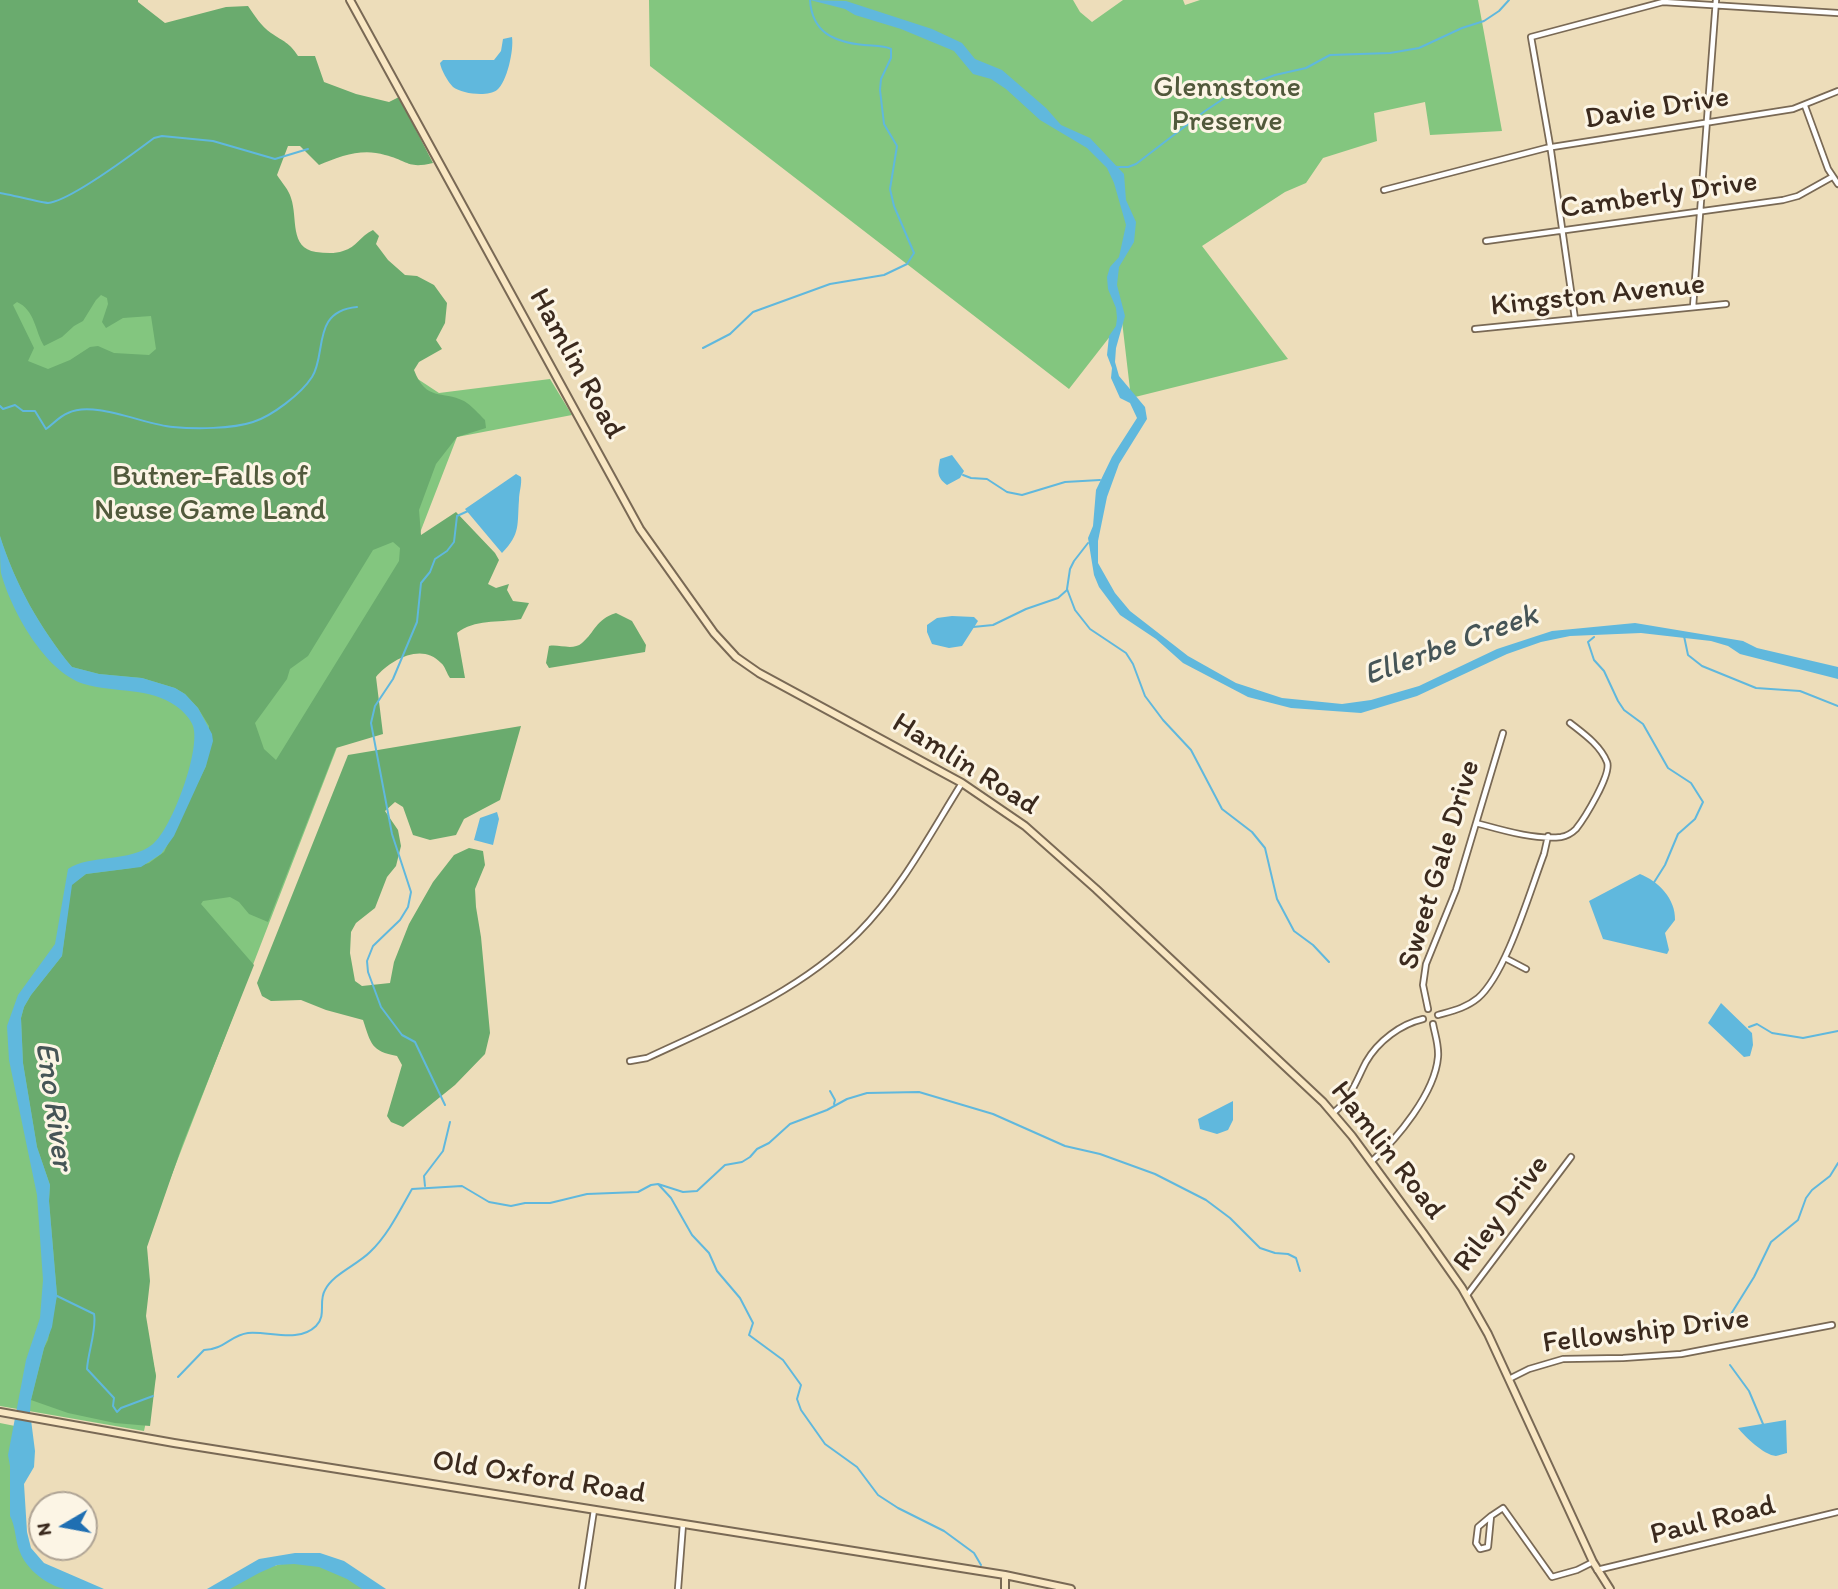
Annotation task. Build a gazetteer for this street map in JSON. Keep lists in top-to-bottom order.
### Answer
{
  "streets": {
    "street": [
      "Davie Drive",
      "Camberly Drive",
      "Kingston Avenue",
      "Hamlin Road",
      "Sweet Gale Drive",
      "Riley Drive",
      "Fellowship Drive",
      "Old Oxford Road",
      "Paul Road"
    ]
  },
  "crossings": [
    ["Hamlin Road", "Riley Drive"],
    ["Hamlin Road", "Fellowship Drive"],
    ["Hamlin Road", "Paul Road"]
  ],
  "water": ["Ellerbe Creek", "Eno River"],
  "parks": ["Glennstone Preserve", "Butner-Falls of Neuse Game Land"],
  "north": "left"
}
